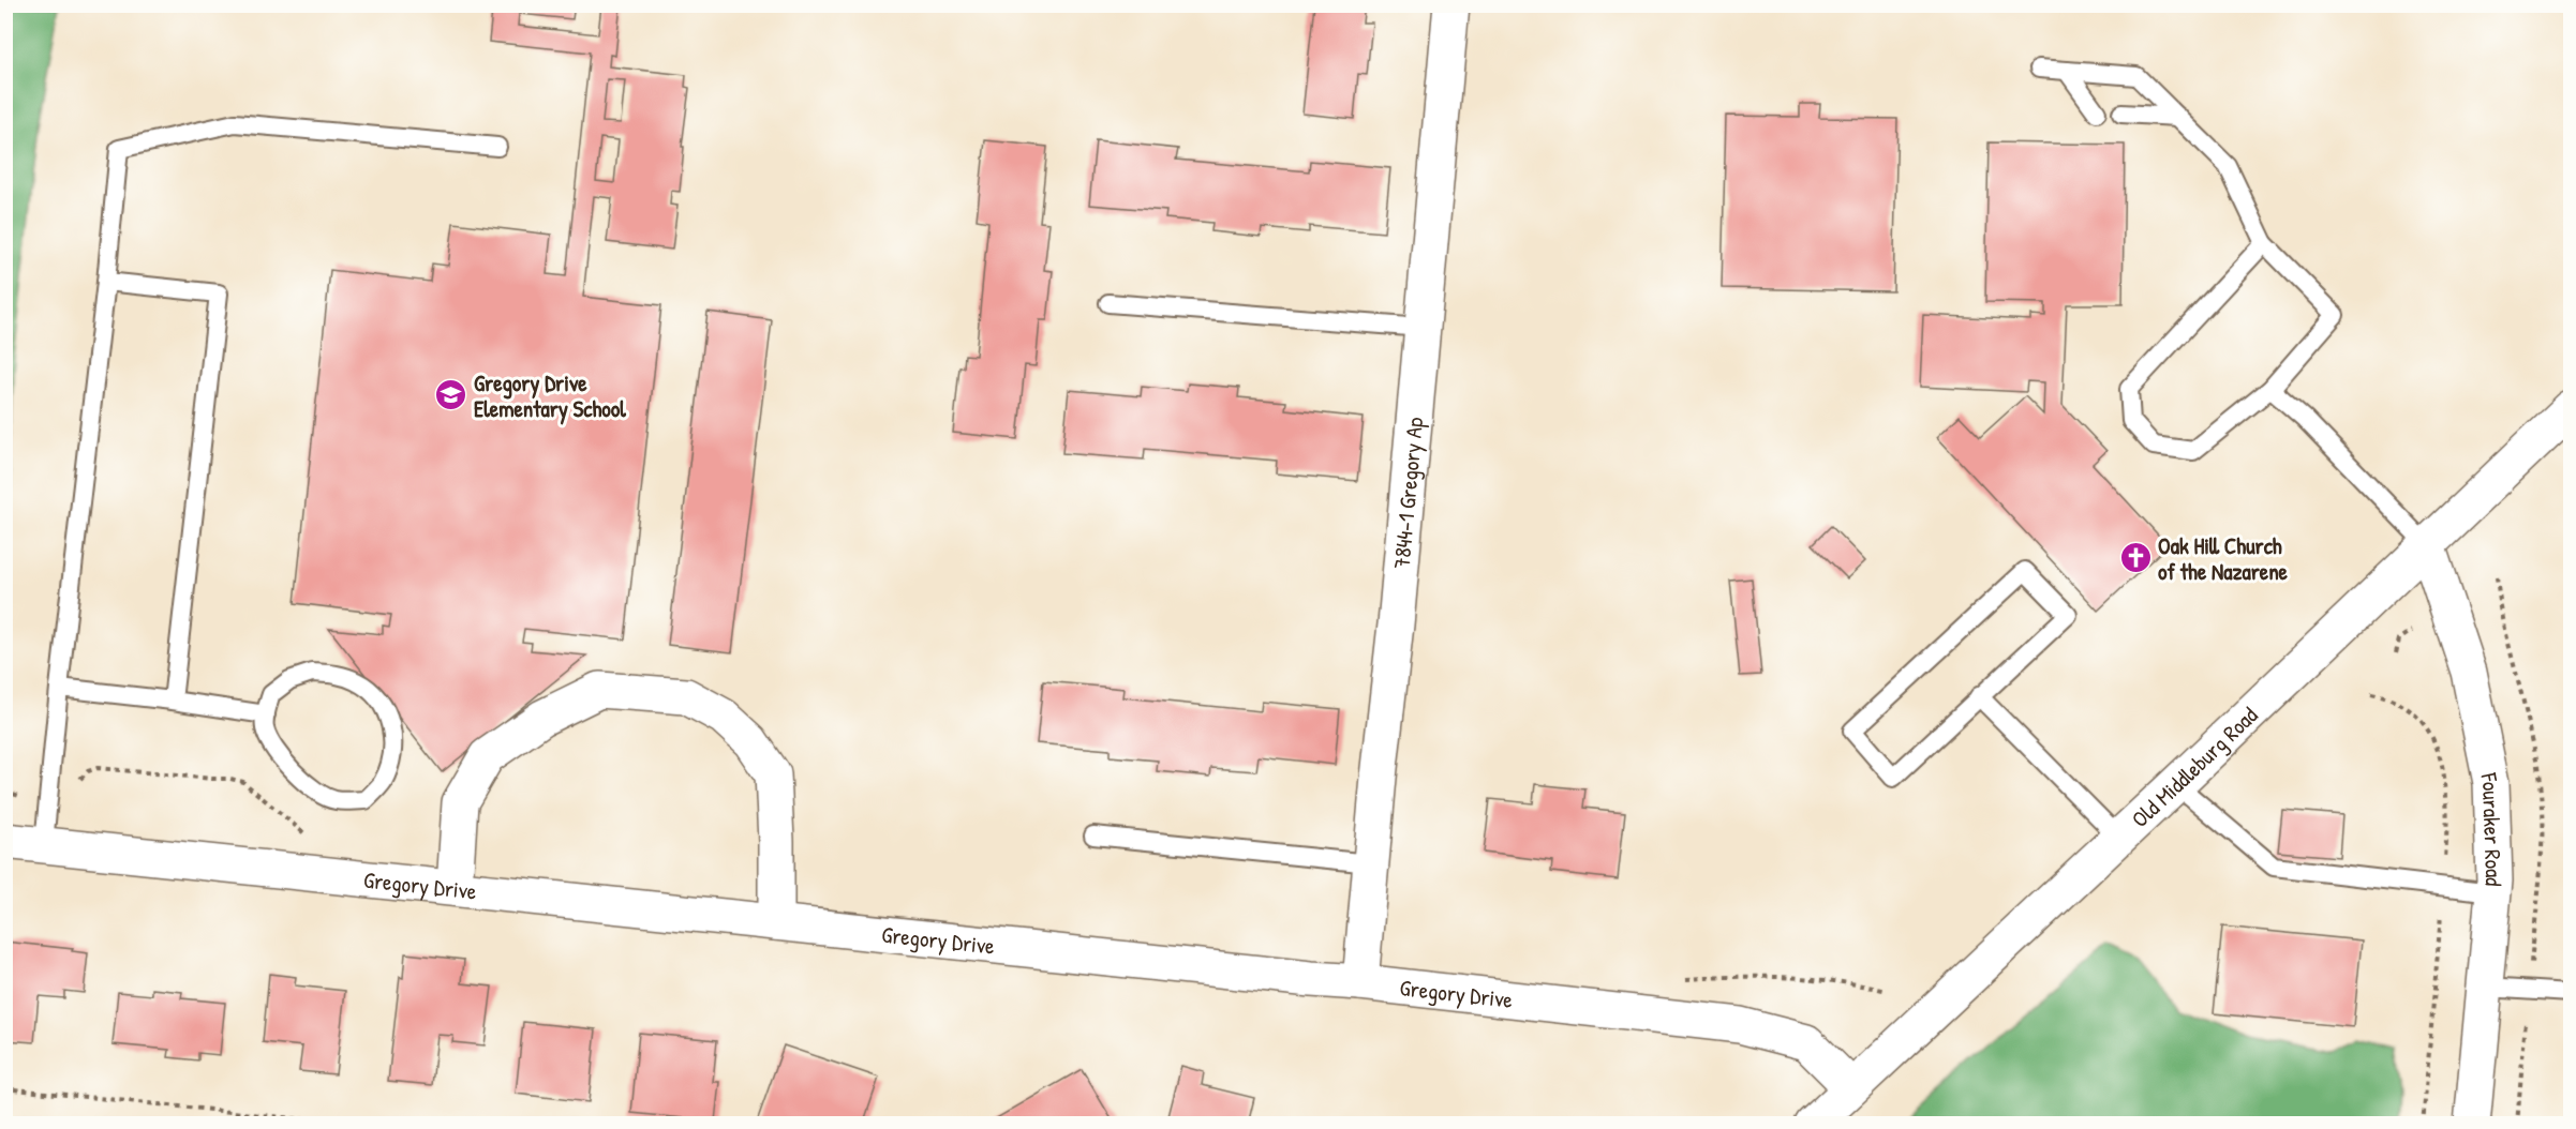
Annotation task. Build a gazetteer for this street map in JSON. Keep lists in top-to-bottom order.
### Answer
{
  "streets": {
    "street": [
      "7844-1 Gregory Ap",
      "Old Middleburg Road",
      "Fouraker Road",
      "Gregory Drive"
    ]
  },
  "crossings": [
    ["7844-1 Gregory Ap", "Gregory Drive"],
    ["Old Middleburg Road", "Fouraker Road"],
    ["Old Middleburg Road", "Gregory Drive"]
  ],
  "places": {
    "school or university": ["Gregory Drive Elementary School"],
    "church": ["Oak Hill Church of the Nazarene"]
  }
}
